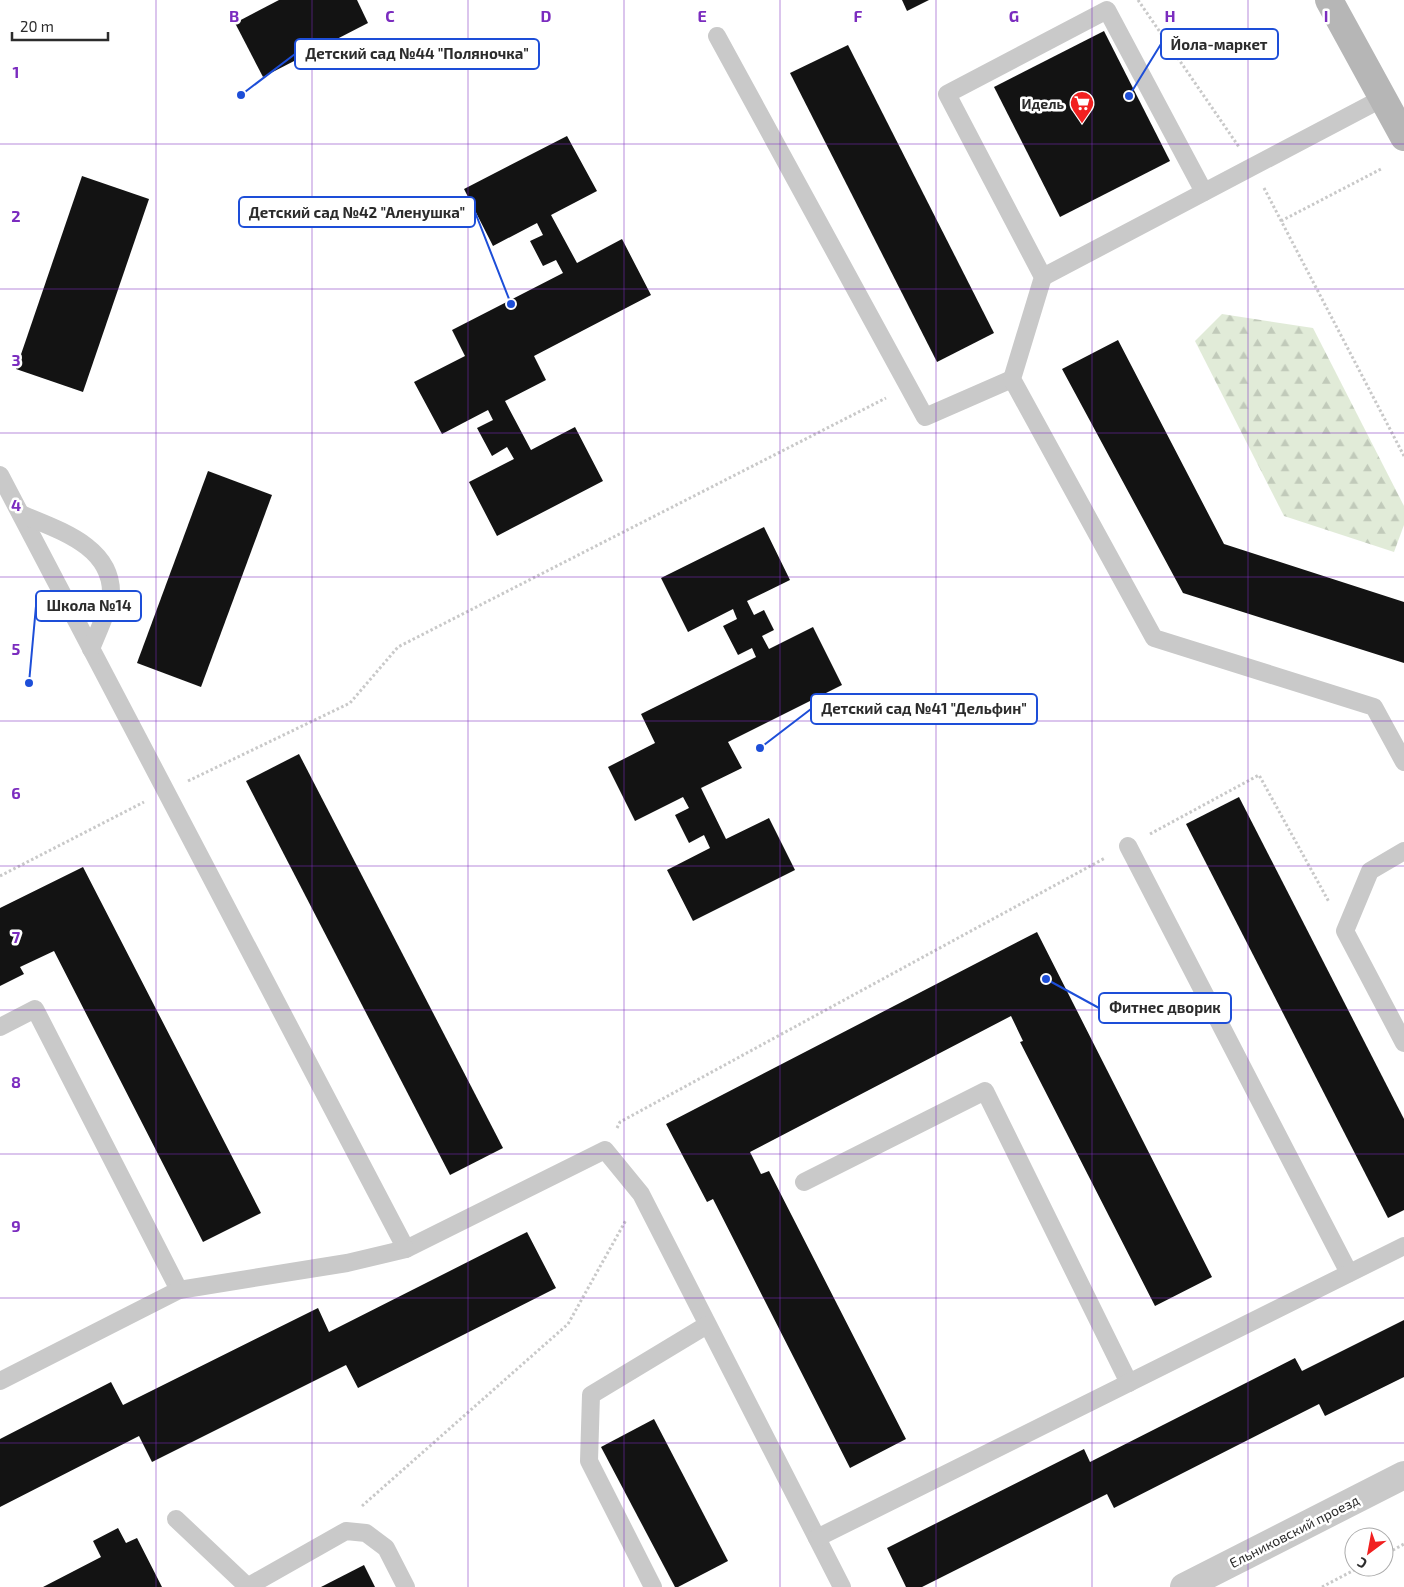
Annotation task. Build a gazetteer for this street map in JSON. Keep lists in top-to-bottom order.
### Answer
{
  "streets": {
    "street": ["Ельниковский проезд"]
  },
  "places": {
    "other": [
      "Детский сад №44 \"Поляночка\"",
      "Йола-маркет",
      "Детский сад №42 \"Аленушка\"",
      "Школа №14",
      "Детский сад №41 \"Дельфин\"",
      "Фитнес дворик"
    ],
    "supermarket": ["Идель"]
  },
  "scale_bar": "20 m",
  "north": "bottom left",
  "grid": {
    "columns": [
      "B",
      "C",
      "D",
      "E",
      "F",
      "G",
      "H",
      "I"
    ],
    "rows": [
      "1",
      "2",
      "3",
      "4",
      "5",
      "6",
      "7",
      "8",
      "9"
    ]
  }
}
